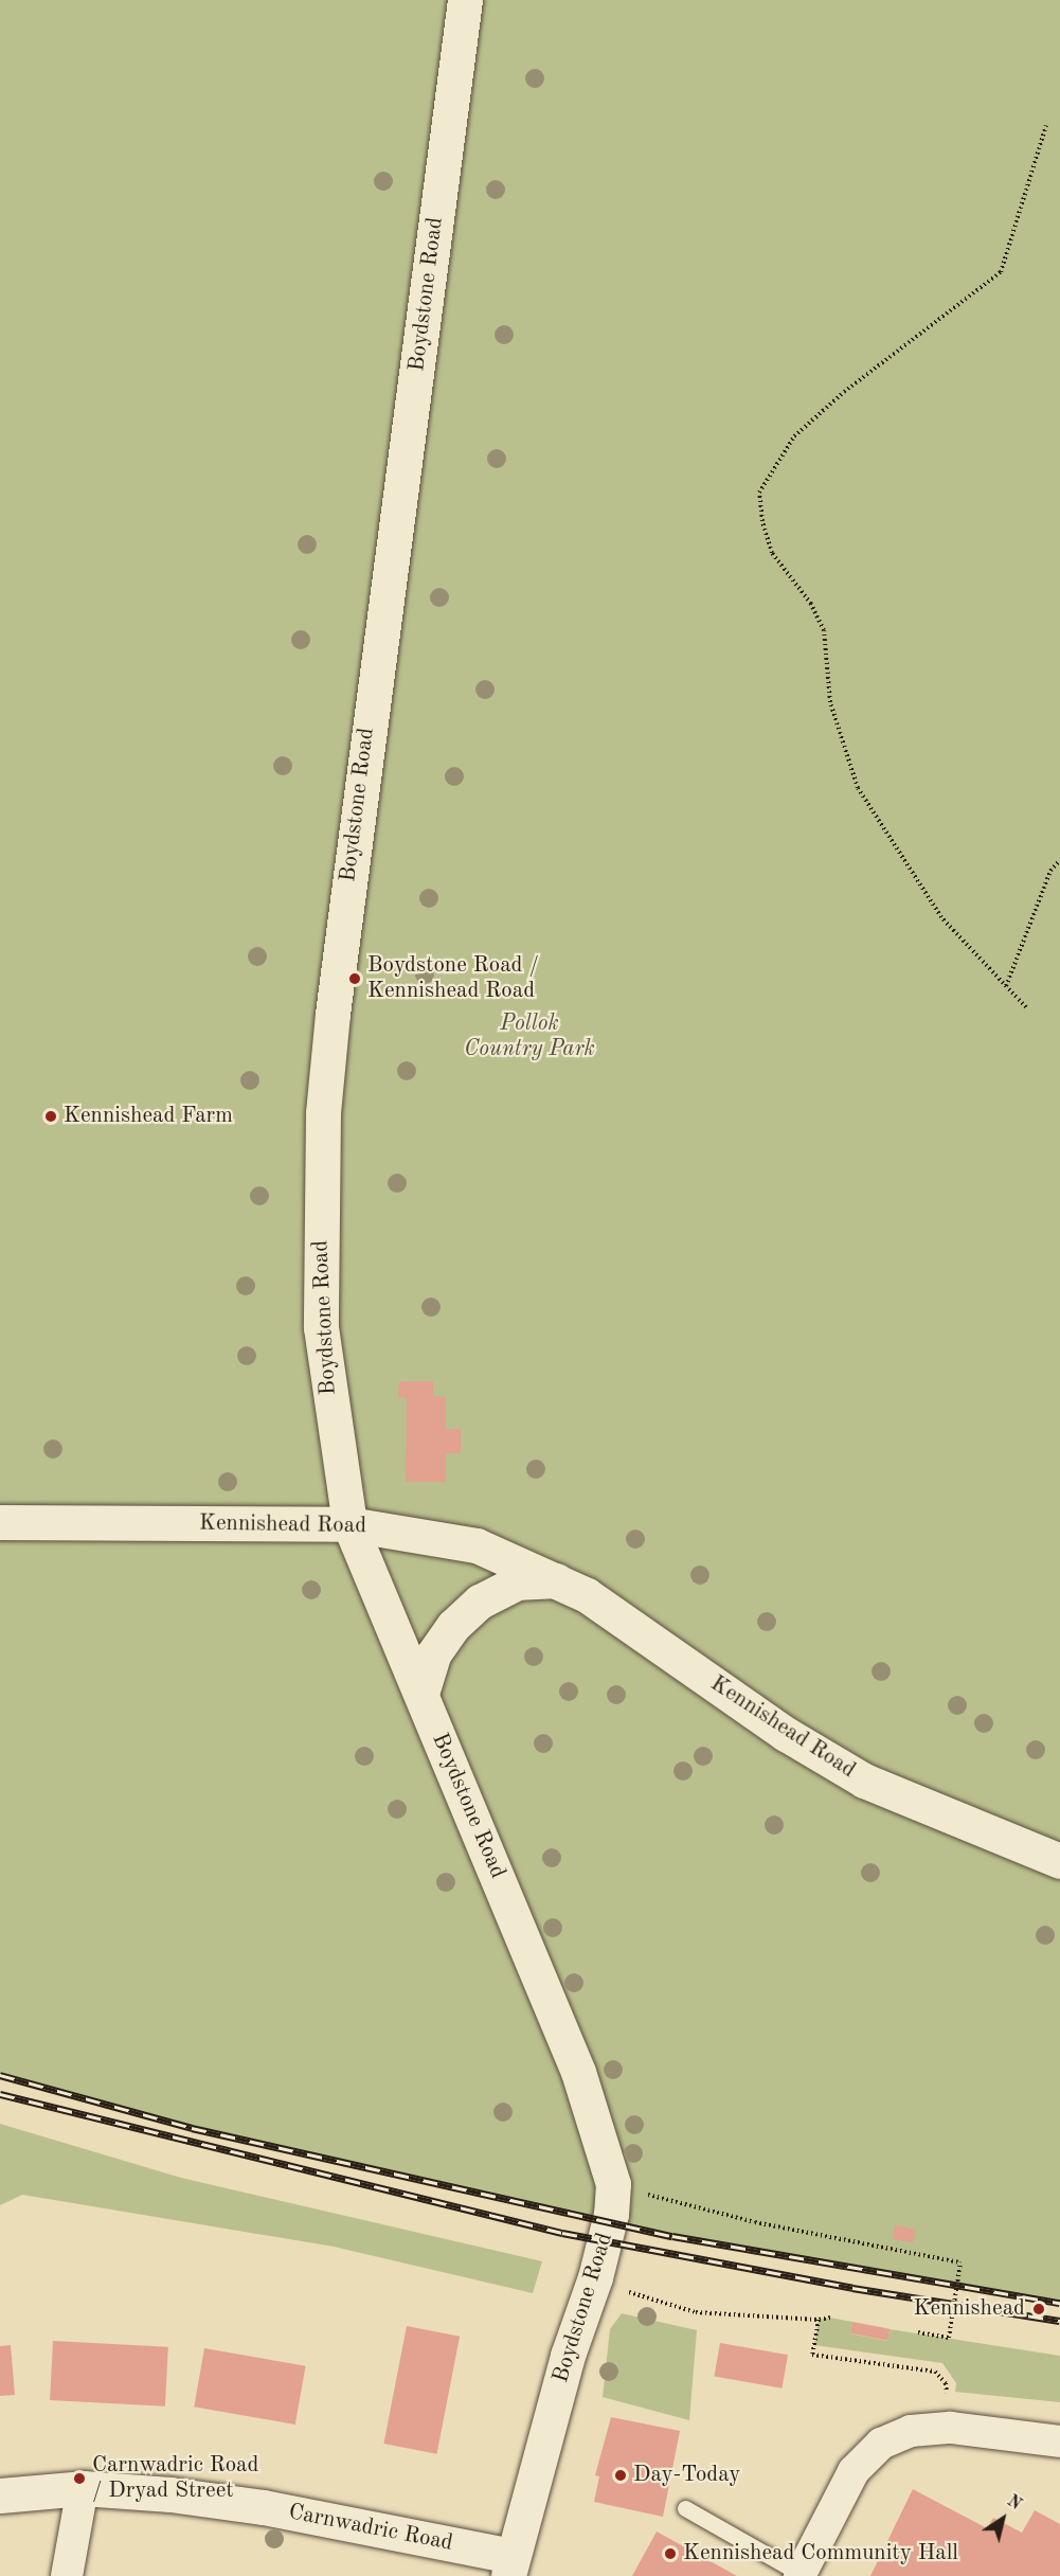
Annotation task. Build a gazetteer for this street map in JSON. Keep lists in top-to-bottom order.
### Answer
{
  "streets": {
    "street": ["Boydstone Road", "Kennishead Road", "Carnwadric Road"]
  },
  "crossings": [
    ["Boydstone Road", "Kennishead Road"],
    ["Boydstone Road", "Carnwadric Road"]
  ],
  "parks": ["Pollok Country Park"],
  "places": [
    "Boydstone Road / Kennishead Road",
    "Kennishead Farm",
    "Kennishead",
    "Day-Today",
    "Carnwadric Road / Dryad Street",
    "Kennishead Community Hall"
  ],
  "north": "top right"
}
